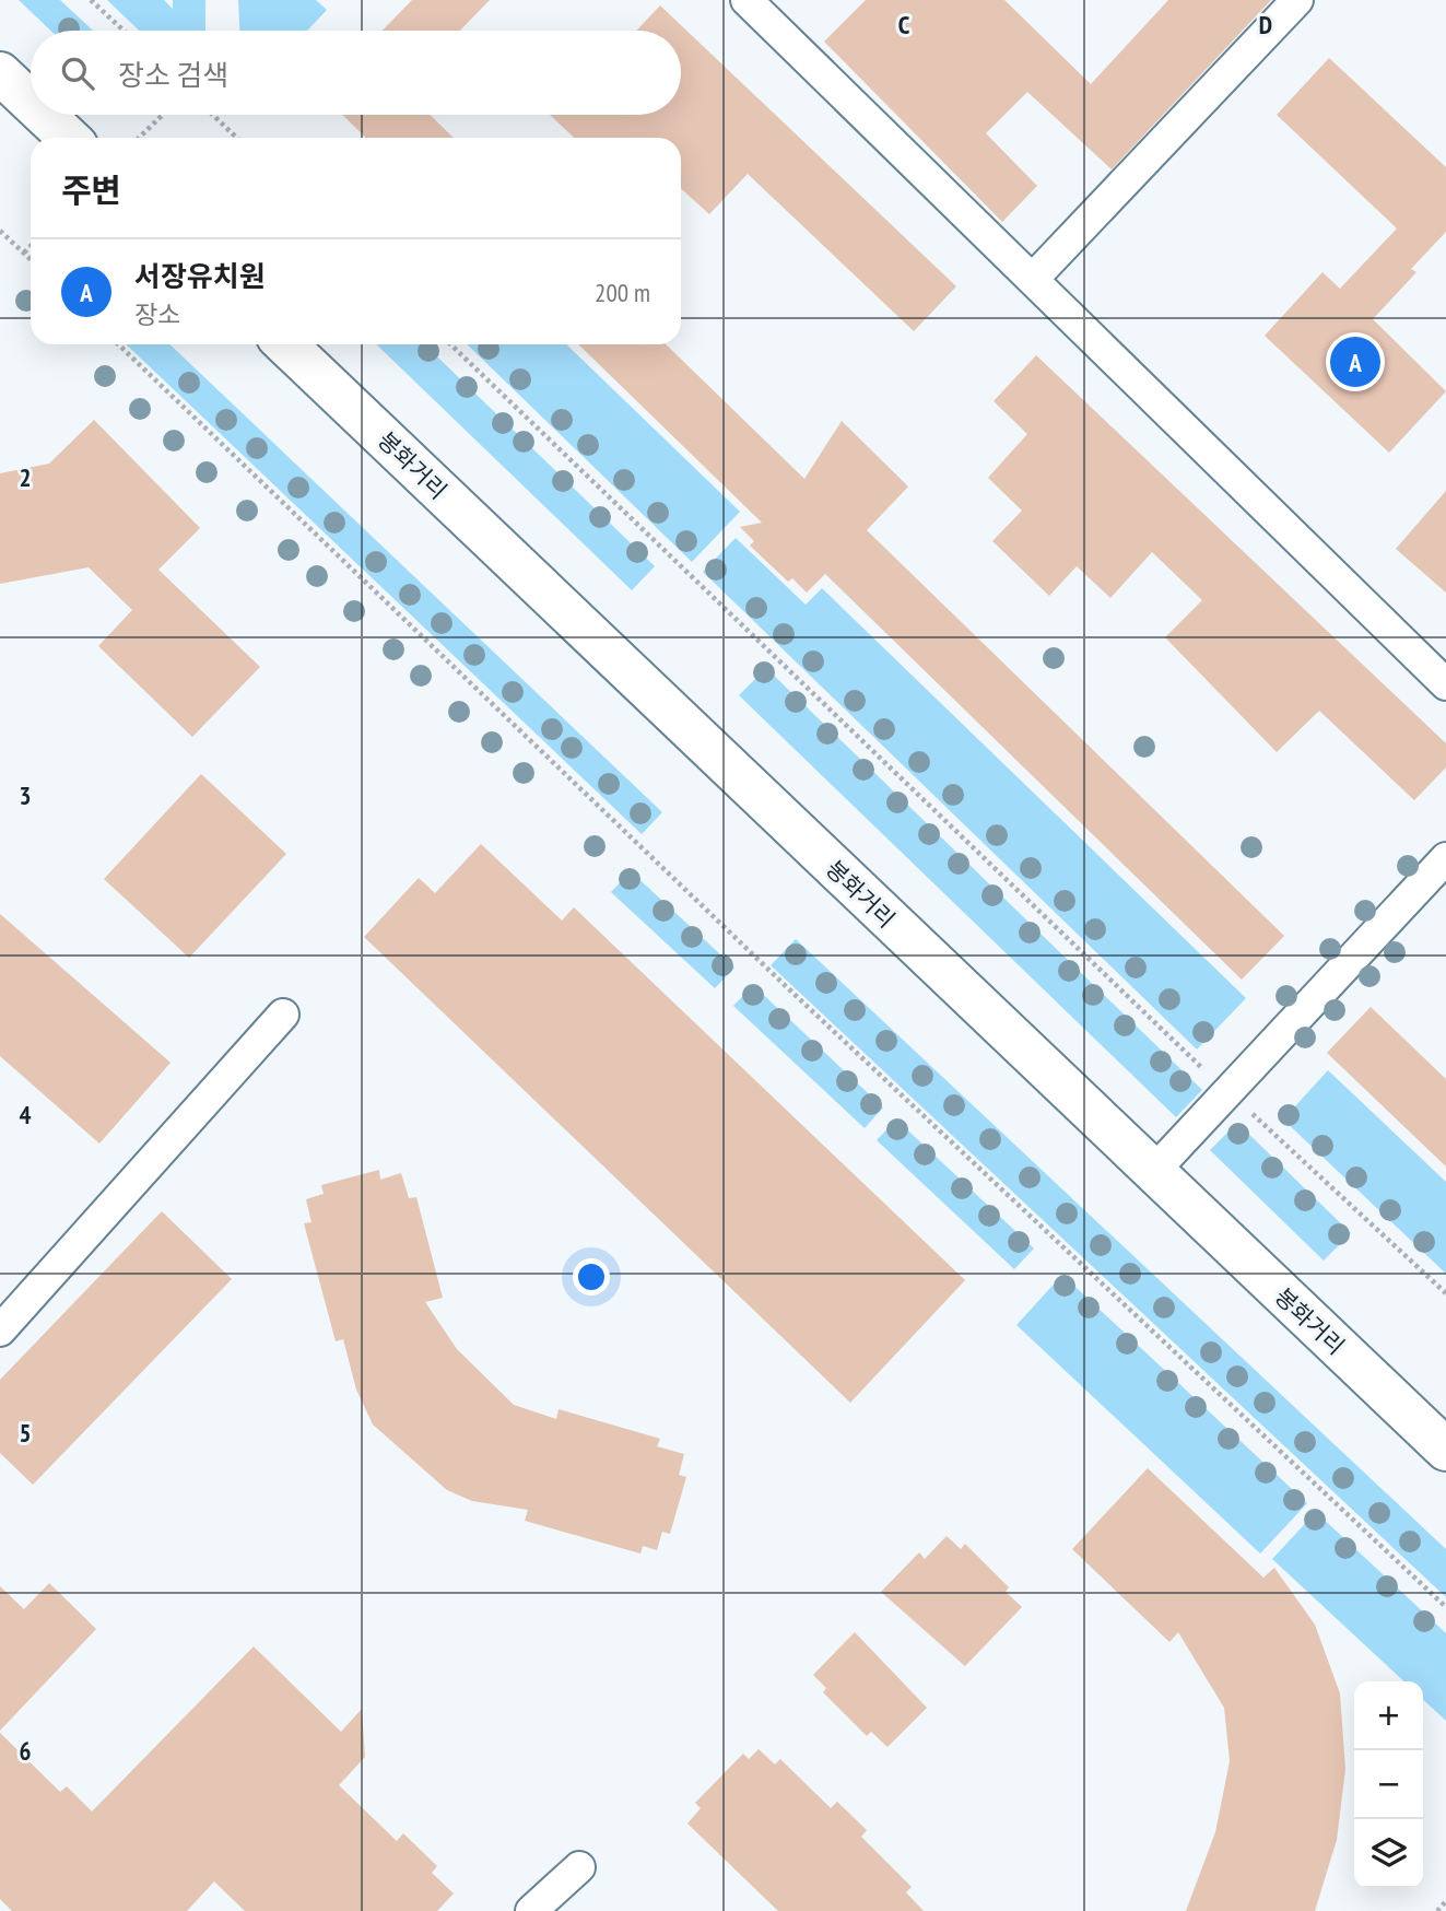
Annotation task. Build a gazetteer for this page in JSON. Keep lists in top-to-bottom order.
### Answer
{
  "streets": {
    "main road": ["봉화거리"]
  },
  "page": {
    "search": "장소 검색",
    "heading": "주변",
    "list": [
      {
        "mark": "A",
        "name": "서장유치원",
        "note": "장소",
        "value": "200 m"
      }
    ],
    "pins": "A",
    "map_buttons": ["+", "−"]
  },
  "grid": {
    "columns": ["C", "D"],
    "rows": [
      "2",
      "3",
      "4",
      "5",
      "6"
    ]
  }
}
